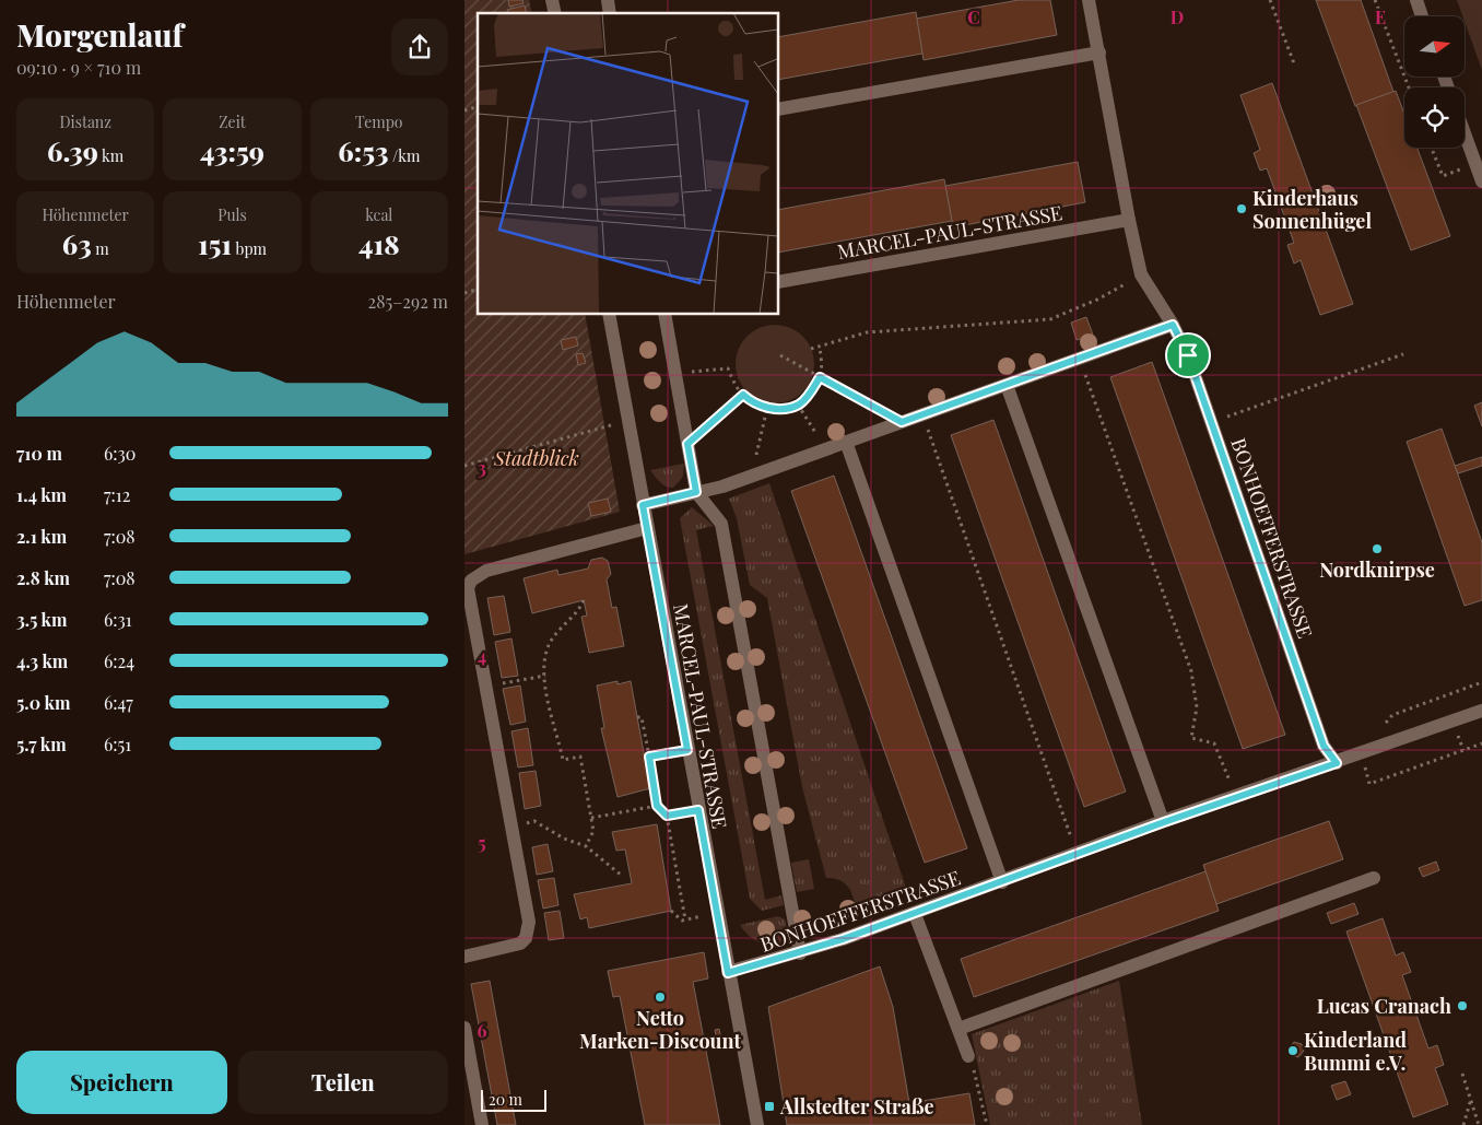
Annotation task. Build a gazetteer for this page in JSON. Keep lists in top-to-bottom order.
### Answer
{
  "streets": {
    "street": ["MARCEL-PAUL-STRASSE", "BONHOEFFERSTRASSE"]
  },
  "crossings": [
    ["MARCEL-PAUL-STRASSE", "BONHOEFFERSTRASSE"]
  ],
  "parks": ["Stadtblick"],
  "places": {
    "other": [
      "Kinderhaus Sonnenhügel",
      "Nordknirpse",
      "Netto Marken-Discount",
      "Lucas Cranach",
      "Kinderland Bummi e.V."
    ],
    "transit": ["Allstedter Straße"]
  },
  "scale_bar": "20 m",
  "north": "right",
  "page": {
    "heading": ["Morgenlauf", "09:10 · 9 × 710 m"],
    "stats": [
      ["Distanz", "6.39 km"],
      ["Zeit", "43:59"],
      ["Tempo", "6:53 /km"],
      ["Höhenmeter", "63 m"],
      ["Puls", "151 bpm"],
      ["kcal", "418"]
    ],
    "chart": ["Höhenmeter", "285–292 m"],
    "list": [
      {
        "name": "710 m",
        "note": "6:30"
      },
      {
        "name": "1.4 km",
        "note": "7:12"
      },
      {
        "name": "2.1 km",
        "note": "7:08"
      },
      {
        "name": "2.8 km",
        "note": "7:08"
      },
      {
        "name": "3.5 km",
        "note": "6:31"
      },
      {
        "name": "4.3 km",
        "note": "6:24"
      },
      {
        "name": "5.0 km",
        "note": "6:47"
      },
      {
        "name": "5.7 km",
        "note": "6:51"
      }
    ],
    "buttons": ["Speichern", "Teilen"],
    "scale": "20 m"
  },
  "grid": {
    "columns": ["C", "D", "E"],
    "rows": [
      "3",
      "4",
      "5",
      "6"
    ]
  }
}
